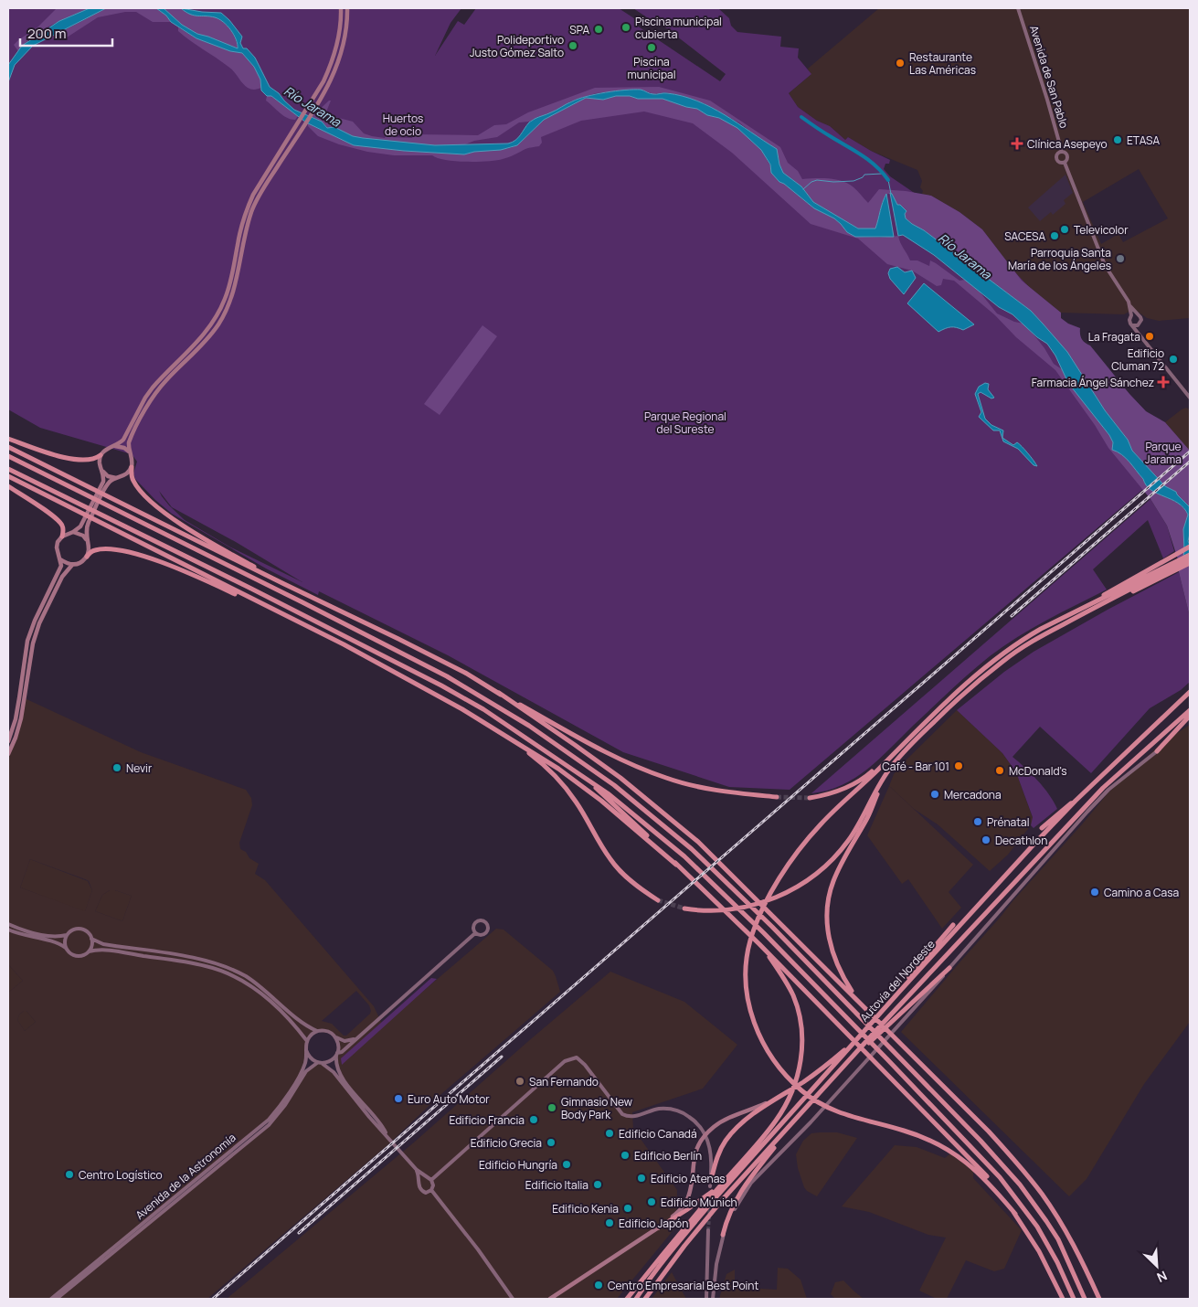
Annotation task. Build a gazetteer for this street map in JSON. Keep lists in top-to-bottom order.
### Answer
{
  "streets": {
    "highway": ["Autovía del Nordeste"],
    "street": ["Avenida de San Pablo", "Avenida de la Astronomía"]
  },
  "water": ["Río Jarama"],
  "parks": ["Huertos de ocio", "Parque Regional del Sureste", "Parque Jarama"],
  "places": {
    "other": [
      "Piscina municipal cubierta",
      "SPA",
      "Polideportivo Justo Gómez Salto",
      "Piscina municipal",
      "Restaurante Las Américas",
      "ETASA",
      "Televicolor",
      "SACESA",
      "Parroquia Santa María de los Ángeles",
      "La Fragata",
      "Edificio Cluman 72",
      "Café - Bar 101",
      "Nevir",
      "McDonald's",
      "Mercadona",
      "Prénatal",
      "Decathlon",
      "Camino a Casa",
      "San Fernando",
      "Euro Auto Motor",
      "Gimnasio New Body Park",
      "Edificio Francia",
      "Edificio Canadá",
      "Edificio Grecia",
      "Edificio Berlín",
      "Edificio Hungría",
      "Centro Logístico",
      "Edificio Atenas",
      "Edificio Italia",
      "Edificio Múnich",
      "Edificio Kenia",
      "Edificio Japón",
      "Centro Empresarial Best Point"
    ],
    "health": ["Clínica Asepeyo", "Farmacia Ángel Sánchez"]
  },
  "scale_bar": "200 m",
  "north": "bottom right"
}
